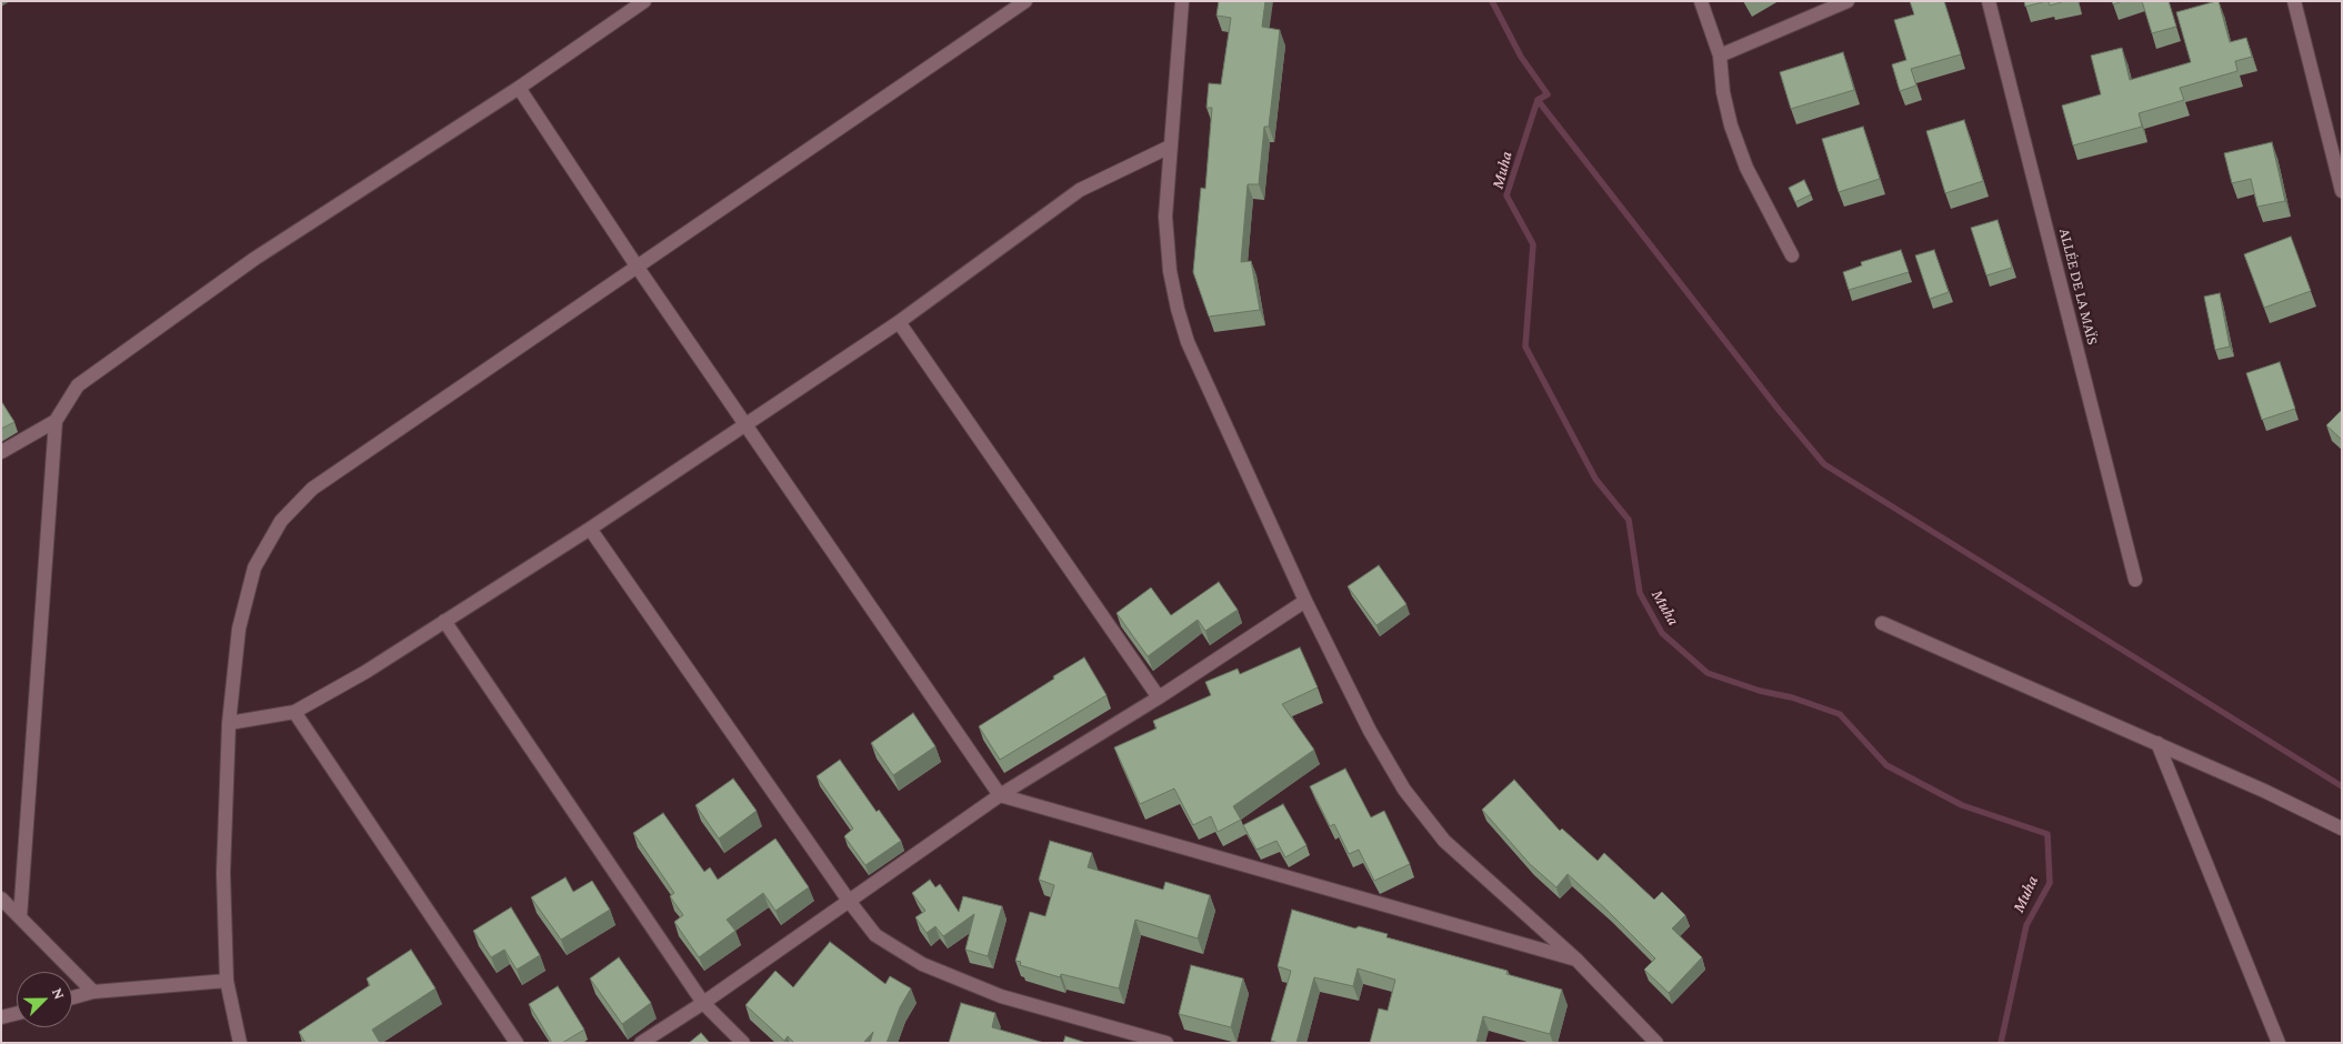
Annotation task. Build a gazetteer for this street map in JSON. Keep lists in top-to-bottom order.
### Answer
{
  "streets": {
    "street": ["ALLÉE DE LA MAÏS"]
  },
  "water": ["Muha"],
  "north": "top right"
}
